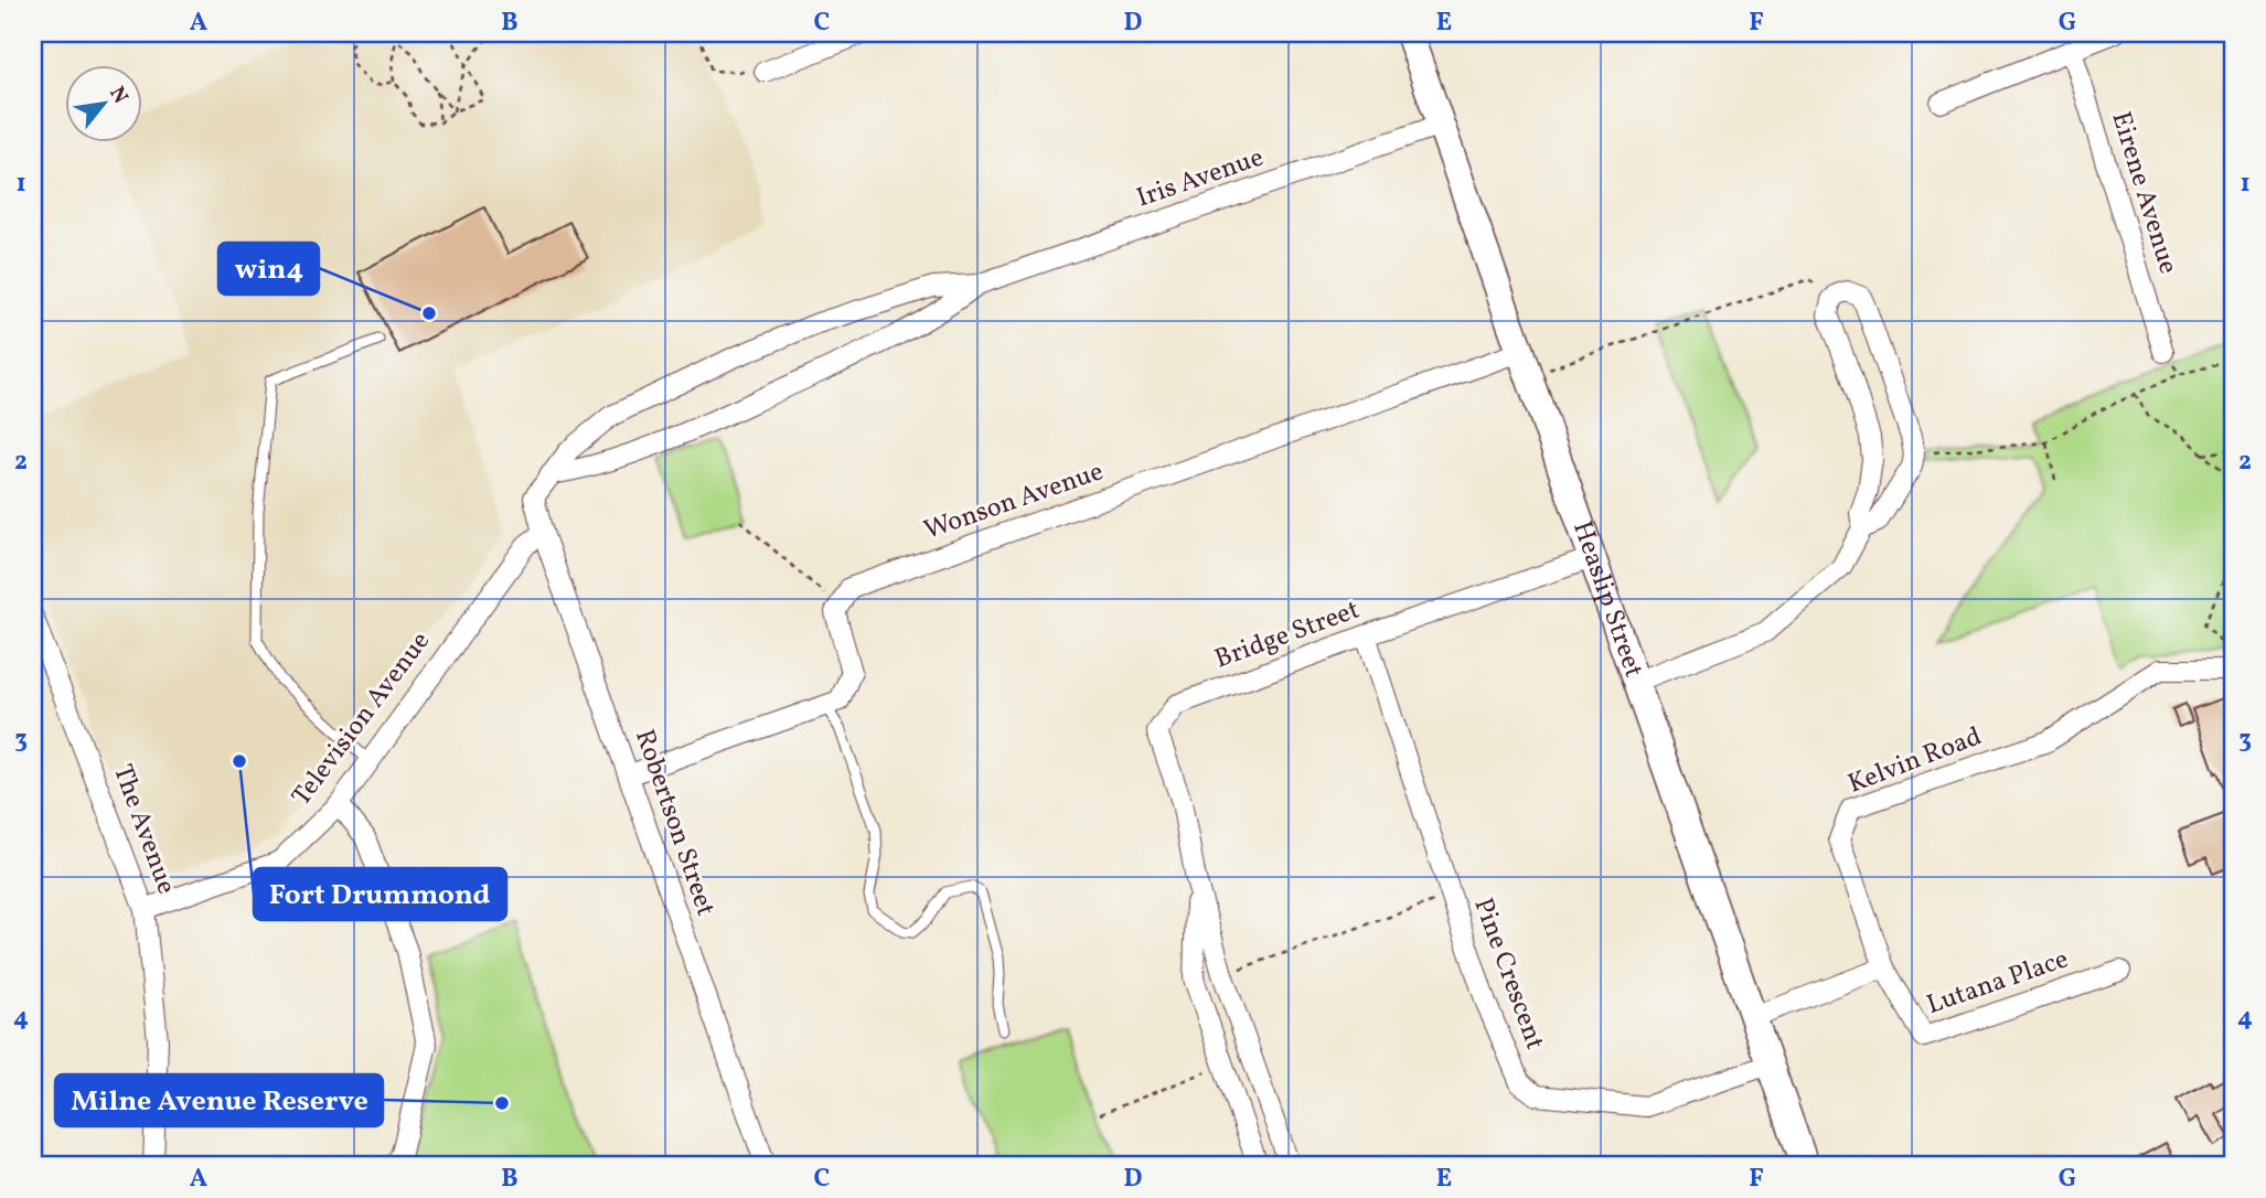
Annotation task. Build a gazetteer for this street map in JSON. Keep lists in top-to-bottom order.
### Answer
{
  "streets": {
    "street": [
      "Iris Avenue",
      "Eirene Avenue",
      "Wonson Avenue",
      "Heaslip Street",
      "Bridge Street",
      "Television Avenue",
      "Kelvin Road",
      "Robertson Street",
      "The Avenue",
      "Pine Crescent",
      "Lutana Place"
    ]
  },
  "crossings": [
    ["Iris Avenue", "Heaslip Street"],
    ["Iris Avenue", "Robertson Street"],
    ["Wonson Avenue", "Heaslip Street"],
    ["Heaslip Street", "Bridge Street"],
    ["Heaslip Street", "Pine Crescent"],
    ["Bridge Street", "Pine Crescent"],
    ["Television Avenue", "Robertson Street"],
    ["Television Avenue", "The Avenue"],
    ["Kelvin Road", "Lutana Place"]
  ],
  "places": ["win4", "Fort Drummond", "Milne Avenue Reserve"],
  "north": "top right",
  "grid": {
    "columns": [
      "A",
      "B",
      "C",
      "D",
      "E",
      "F",
      "G"
    ],
    "rows": [
      "1",
      "2",
      "3",
      "4"
    ]
  }
}
